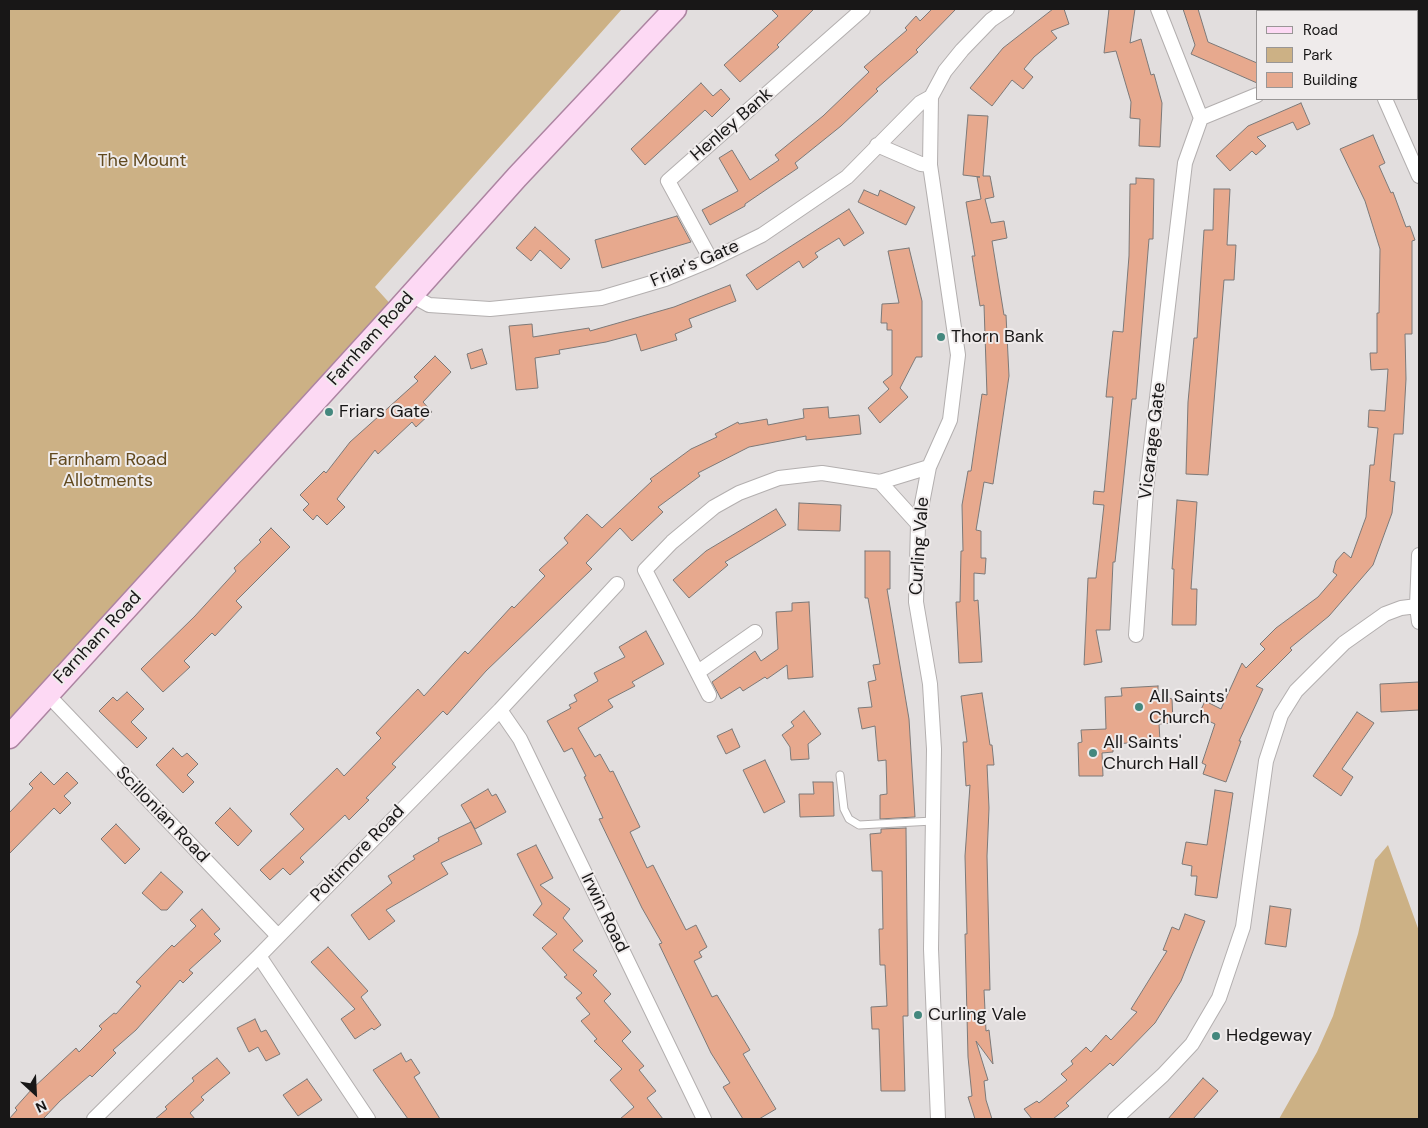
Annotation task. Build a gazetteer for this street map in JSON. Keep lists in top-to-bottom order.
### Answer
{
  "streets": {
    "main road": ["Farnham Road"],
    "street": [
      "Henley Bank",
      "Friar's Gate",
      "Vicarage Gate",
      "Curling Vale",
      "Scillonian Road",
      "Poltimore Road",
      "Irwin Road"
    ]
  },
  "crossings": [
    ["Henley Bank", "Friar's Gate"],
    ["Friar's Gate", "Farnham Road"],
    ["Friar's Gate", "Curling Vale"],
    ["Farnham Road", "Scillonian Road"],
    ["Scillonian Road", "Poltimore Road"],
    ["Poltimore Road", "Irwin Road"]
  ],
  "parks": ["The Mount", "Farnham Road Allotments"],
  "places": [
    "Thorn Bank",
    "Friars Gate",
    "All Saints' Church",
    "All Saints' Church Hall",
    "Curling Vale",
    "Hedgeway"
  ],
  "legend": ["Road", "Park", "Building"],
  "north": "bottom right"
}
